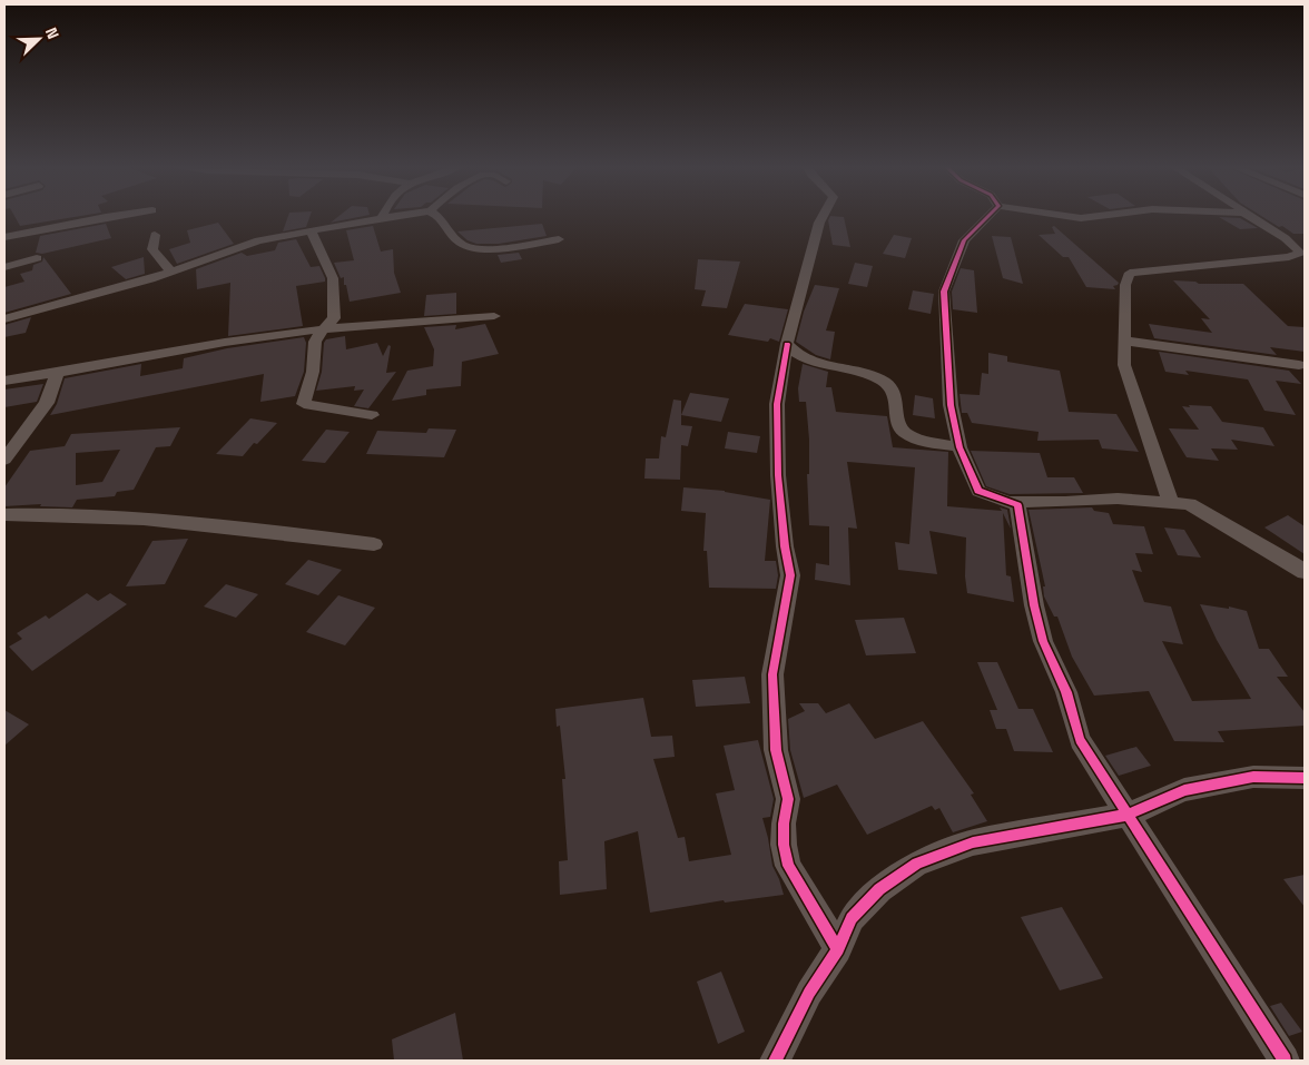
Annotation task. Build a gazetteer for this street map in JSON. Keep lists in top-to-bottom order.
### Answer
{
  "north": "top right"
}
